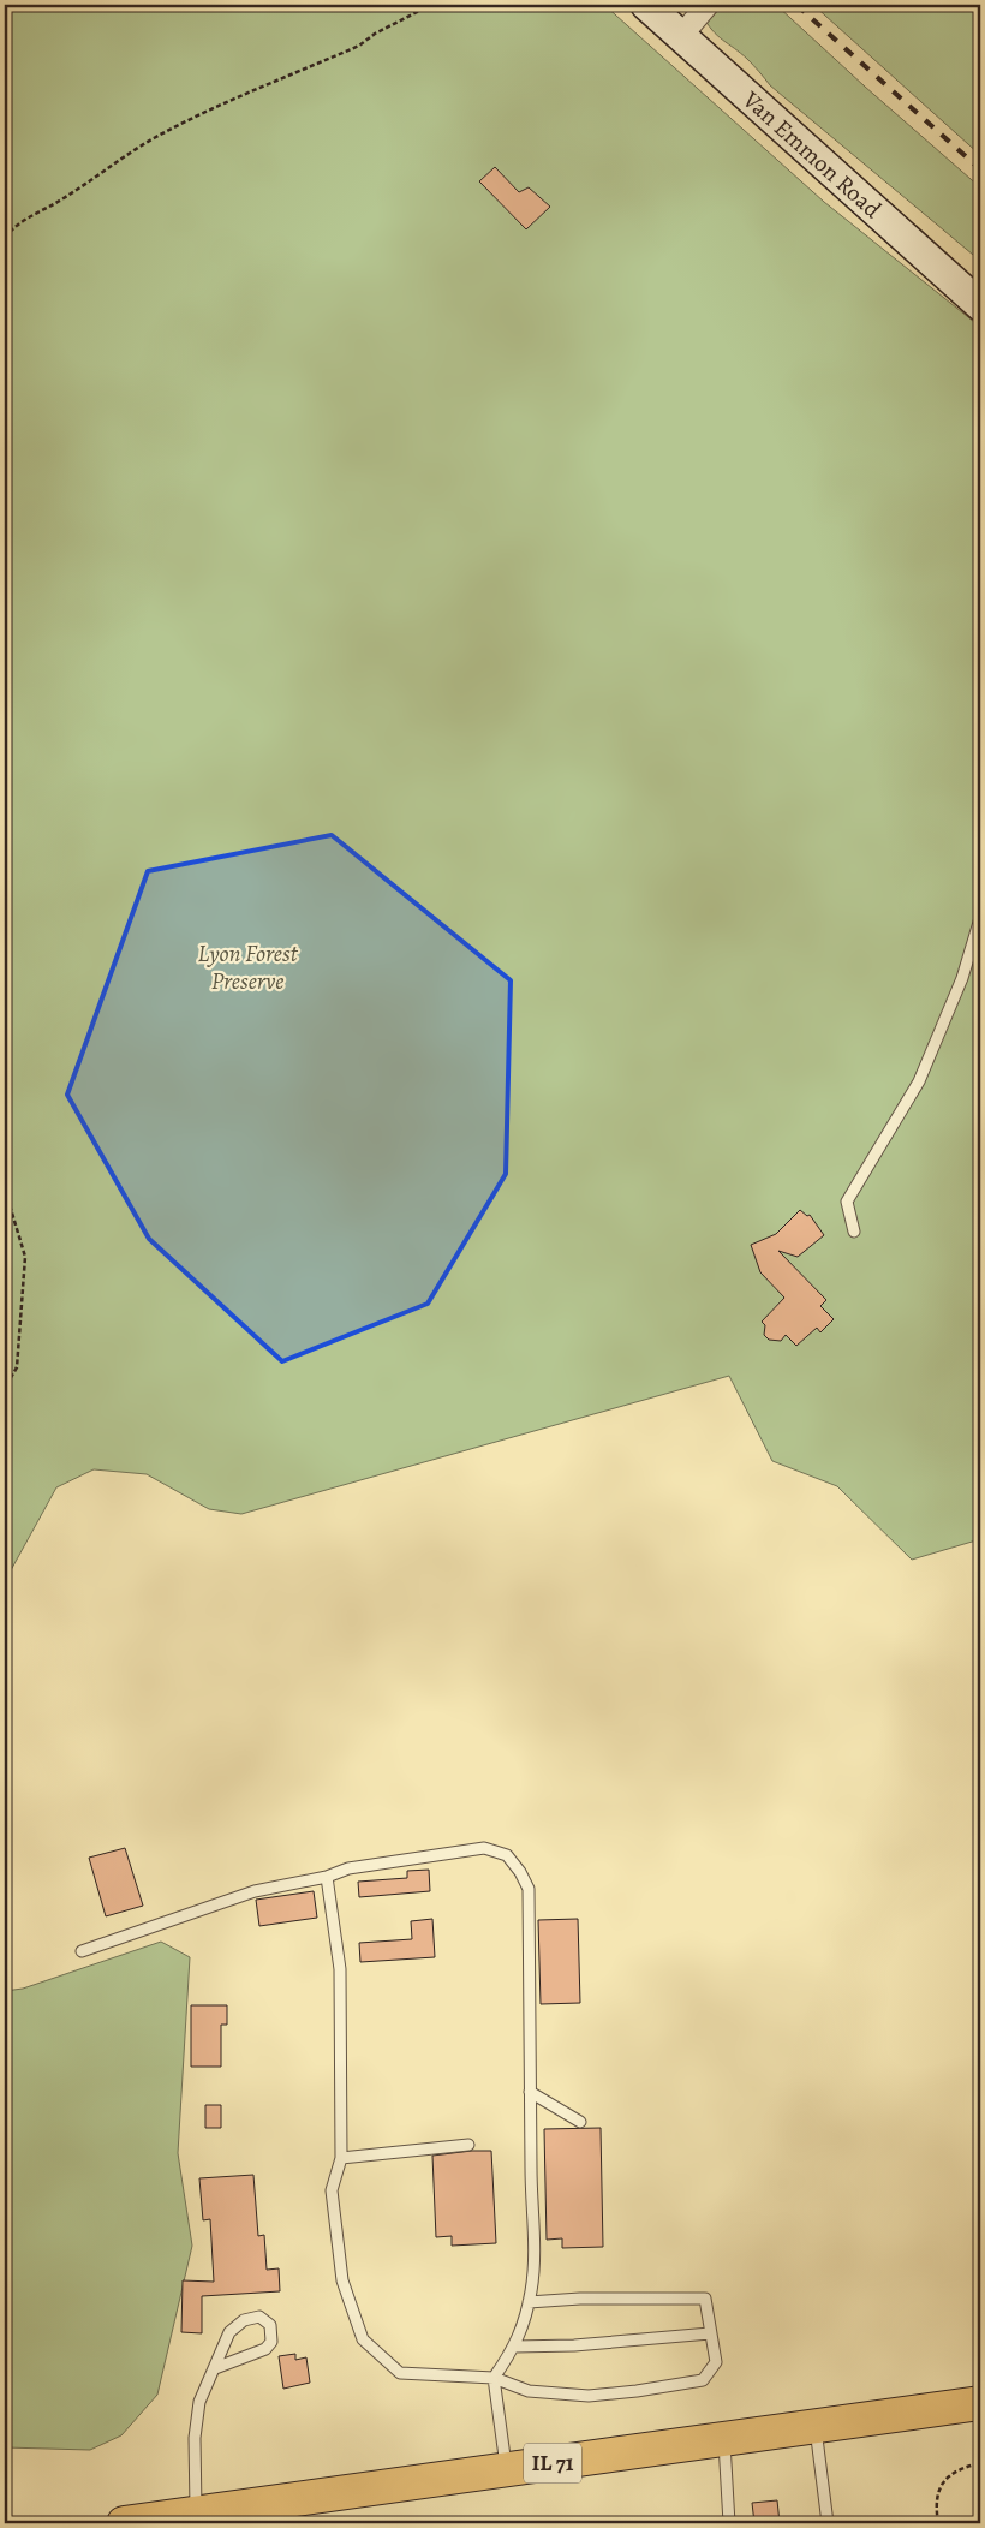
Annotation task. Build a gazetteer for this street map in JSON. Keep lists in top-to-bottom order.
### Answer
{
  "streets": {
    "main road": ["IL 71"],
    "street": ["Van Emmon Road"]
  },
  "parks": ["Lyon Forest Preserve"]
}
